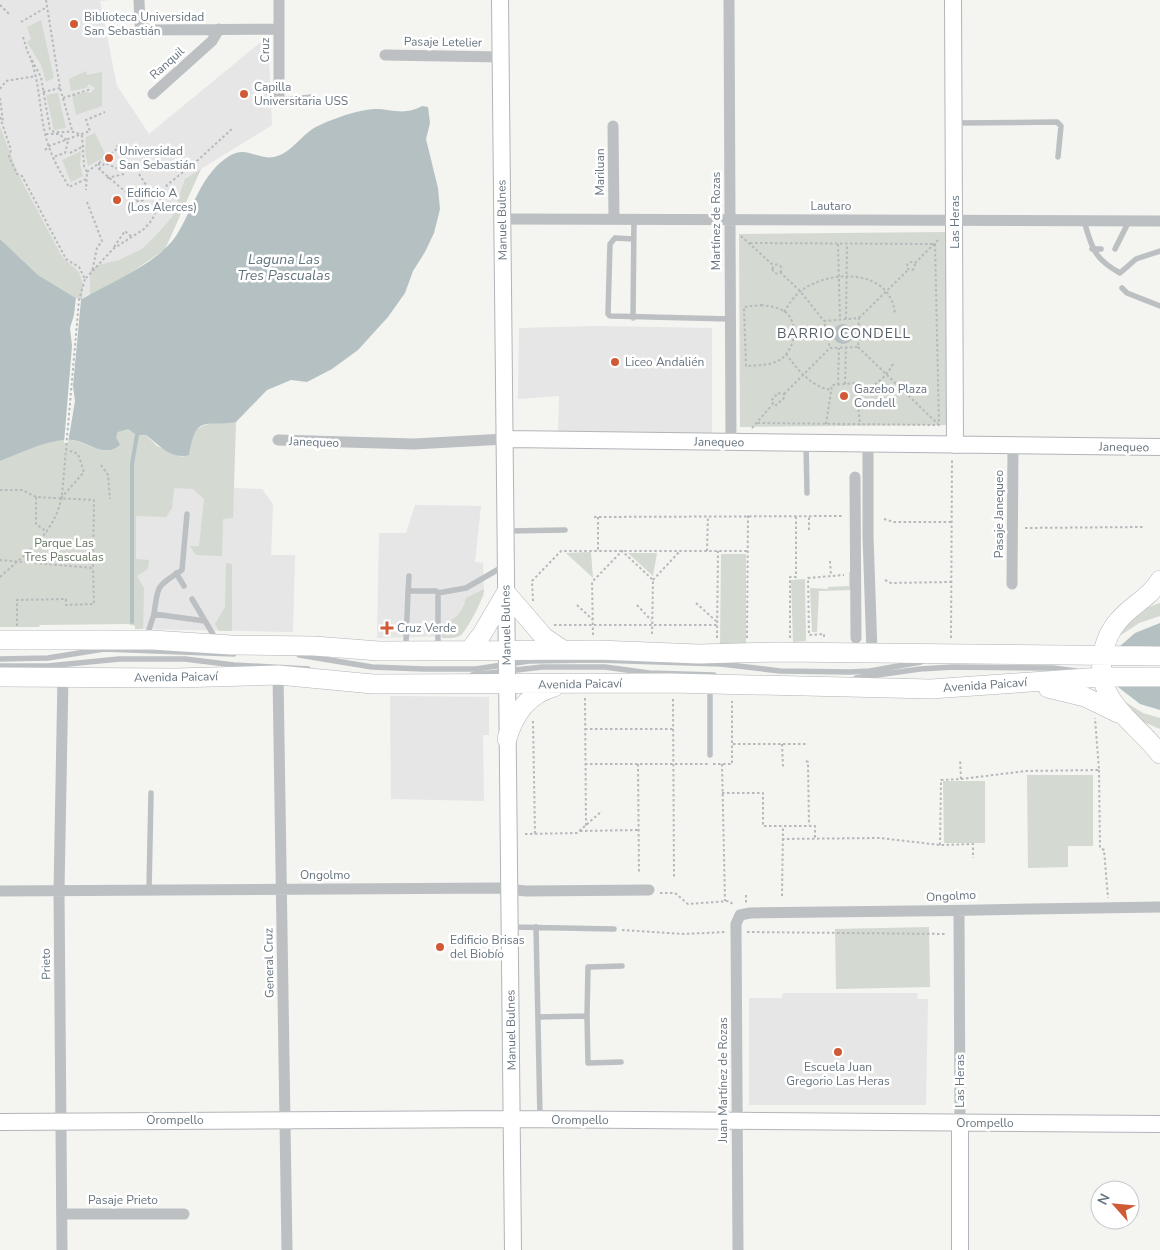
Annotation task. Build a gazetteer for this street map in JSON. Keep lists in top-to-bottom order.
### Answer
{
  "streets": {
    "main road": ["Avenida Paicaví"],
    "street": [
      "Pasaje Letelier",
      "Cruz",
      "Ranquil",
      "Mariluan",
      "Lautaro",
      "Manuel Bulnes",
      "Martínez de Rozas",
      "Las Heras",
      "Janequeo",
      "Pasaje Janequeo",
      "Ongolmo",
      "General Cruz",
      "Prieto",
      "Juan Martínez de Rozas",
      "Orompello",
      "Pasaje Prieto"
    ]
  },
  "crossings": [
    ["Pasaje Letelier", "Manuel Bulnes"],
    ["Cruz", "Ranquil"],
    ["Mariluan", "Lautaro"],
    ["Lautaro", "Manuel Bulnes"],
    ["Lautaro", "Martínez de Rozas"],
    ["Lautaro", "Las Heras"],
    ["Manuel Bulnes", "Janequeo"],
    ["Manuel Bulnes", "Avenida Paicaví"],
    ["Manuel Bulnes", "Ongolmo"],
    ["Manuel Bulnes", "Orompello"],
    ["Martínez de Rozas", "Janequeo"],
    ["Las Heras", "Janequeo"],
    ["Las Heras", "Ongolmo"],
    ["Las Heras", "Orompello"],
    ["Janequeo", "Pasaje Janequeo"],
    ["Avenida Paicaví", "General Cruz"],
    ["Avenida Paicaví", "Prieto"],
    ["Ongolmo", "General Cruz"],
    ["Ongolmo", "Prieto"],
    ["Ongolmo", "Juan Martínez de Rozas"],
    ["General Cruz", "Orompello"],
    ["Prieto", "Orompello"],
    ["Prieto", "Pasaje Prieto"],
    ["Juan Martínez de Rozas", "Orompello"]
  ],
  "districts": ["BARRIO CONDELL"],
  "water": ["Laguna Las Tres Pascualas"],
  "parks": ["Parque Las Tres Pascualas"],
  "places": {
    "other": [
      "Biblioteca Universidad San Sebastián",
      "Capilla Universitaria USS",
      "Universidad San Sebastián",
      "Edificio A (Los Alerces)",
      "Liceo Andalién",
      "Gazebo Plaza Condell",
      "Edificio Brisas del Biobío",
      "Escuela Juan Gregorio Las Heras"
    ],
    "health": ["Cruz Verde"]
  },
  "north": "top left"
}
